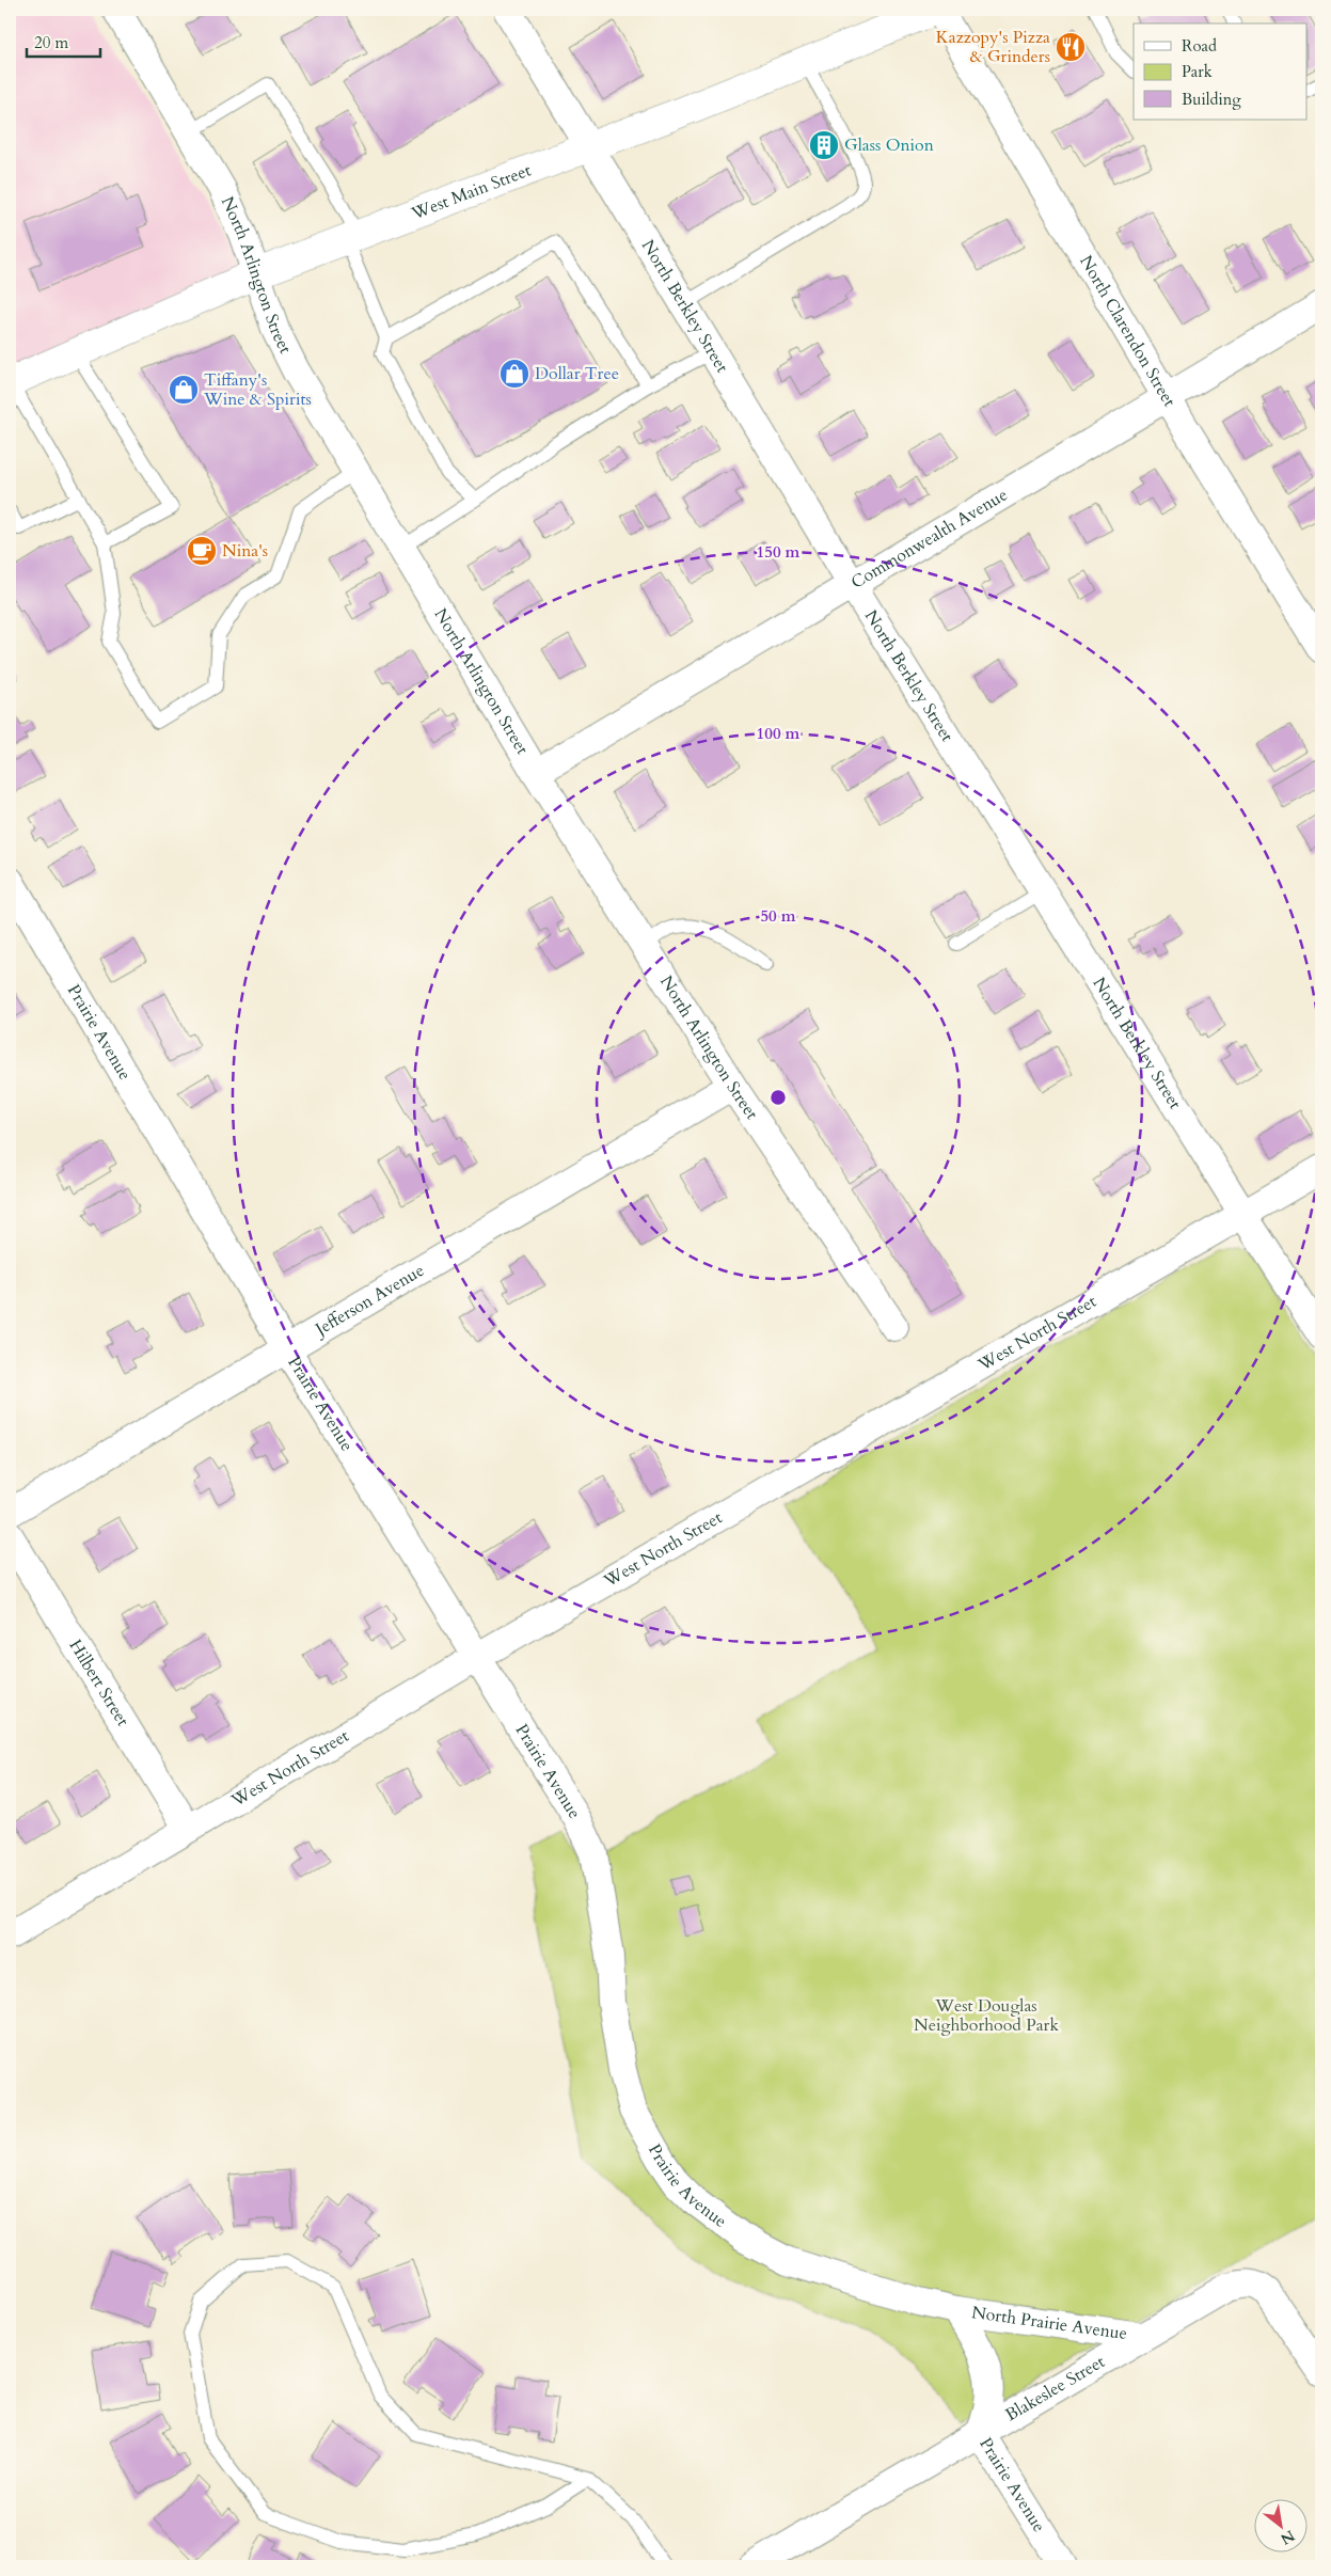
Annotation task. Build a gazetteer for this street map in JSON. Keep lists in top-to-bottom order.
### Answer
{
  "streets": {
    "main road": ["West Main Street"],
    "street": [
      "North Arlington Street",
      "North Berkley Street",
      "North Clarendon Street",
      "Commonwealth Avenue",
      "Prairie Avenue",
      "Jefferson Avenue",
      "West North Street",
      "Hilbert Street",
      "North Prairie Avenue",
      "Blakeslee Street"
    ]
  },
  "crossings": [
    ["West Main Street", "North Arlington Street"],
    ["West Main Street", "North Berkley Street"],
    ["West Main Street", "North Clarendon Street"],
    ["North Arlington Street", "Commonwealth Avenue"],
    ["North Arlington Street", "Jefferson Avenue"],
    ["North Berkley Street", "Commonwealth Avenue"],
    ["North Berkley Street", "West North Street"],
    ["North Clarendon Street", "Commonwealth Avenue"],
    ["Prairie Avenue", "Jefferson Avenue"],
    ["Prairie Avenue", "West North Street"],
    ["Prairie Avenue", "North Prairie Avenue"],
    ["Prairie Avenue", "Blakeslee Street"],
    ["West North Street", "Hilbert Street"],
    ["North Prairie Avenue", "Blakeslee Street"]
  ],
  "parks": ["West Douglas Neighborhood Park"],
  "places": {
    "restaurant": ["Kazzopy's Pizza & Grinders"],
    "building": ["Glass Onion"],
    "shop": ["Dollar Tree", "Tiffany's Wine & Spirits"],
    "cafe": ["Nina's"]
  },
  "legend": ["Road", "Park", "Building"],
  "scale_bar": "20 m",
  "north": "bottom right",
  "rings": ["150 m", "100 m", "50 m"]
}
